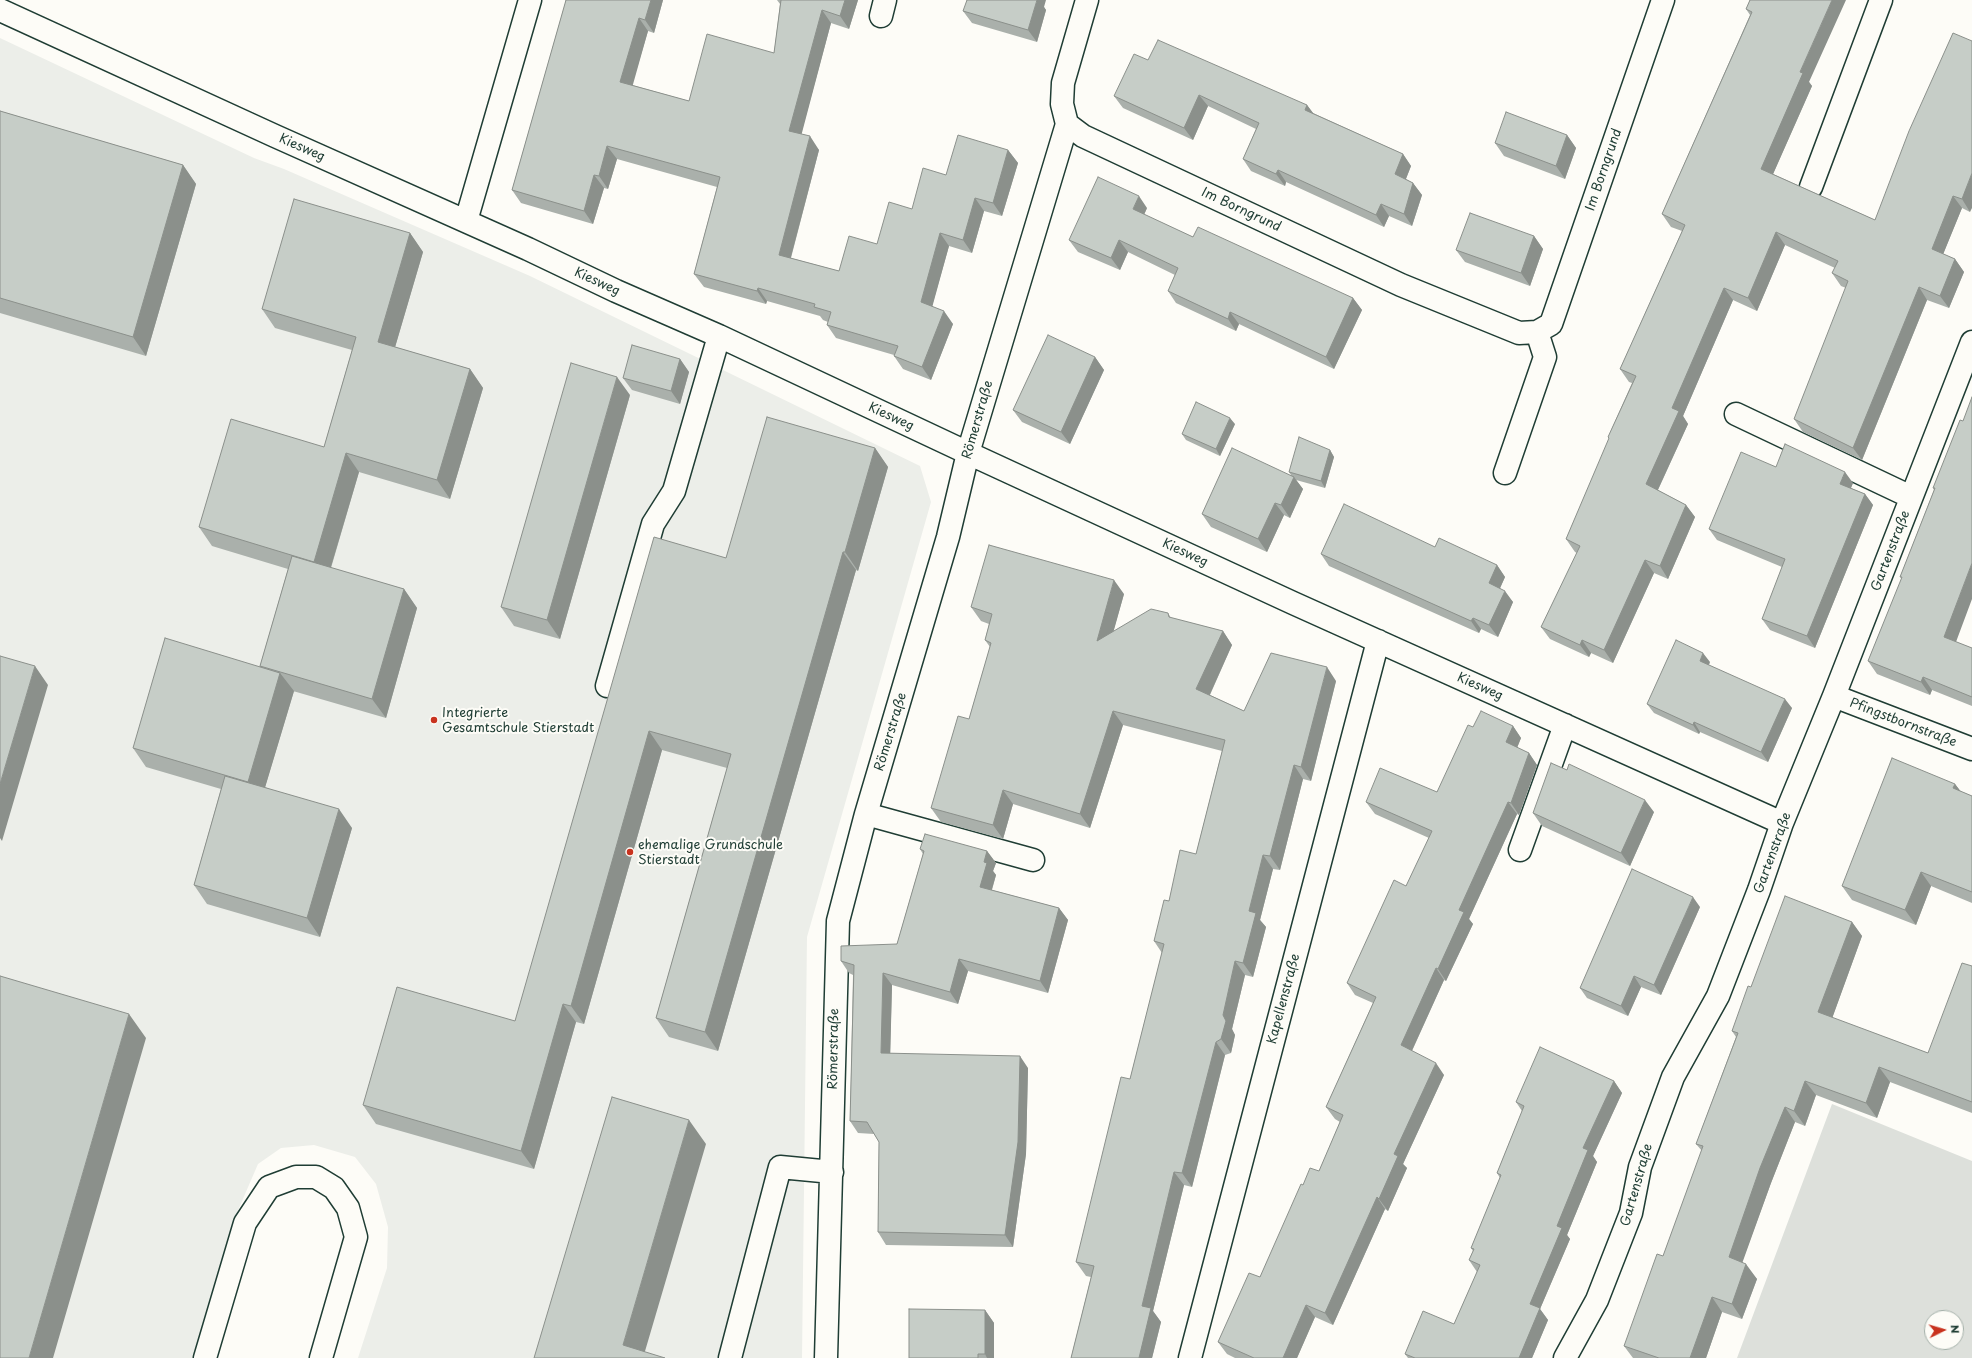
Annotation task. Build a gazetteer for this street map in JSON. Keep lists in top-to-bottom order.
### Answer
{
  "streets": {
    "street": [
      "Kiesweg",
      "Im Borngrund",
      "Römerstraße",
      "Gartenstraße",
      "Pfingstbornstraße",
      "Kapellenstraße"
    ]
  },
  "crossings": [
    ["Kiesweg", "Römerstraße"],
    ["Kiesweg", "Gartenstraße"],
    ["Kiesweg", "Kapellenstraße"],
    ["Im Borngrund", "Römerstraße"],
    ["Gartenstraße", "Pfingstbornstraße"]
  ],
  "places": ["Integrierte Gesamtschule Stierstadt", "ehemalige Grundschule Stierstadt"],
  "north": "right"
}
